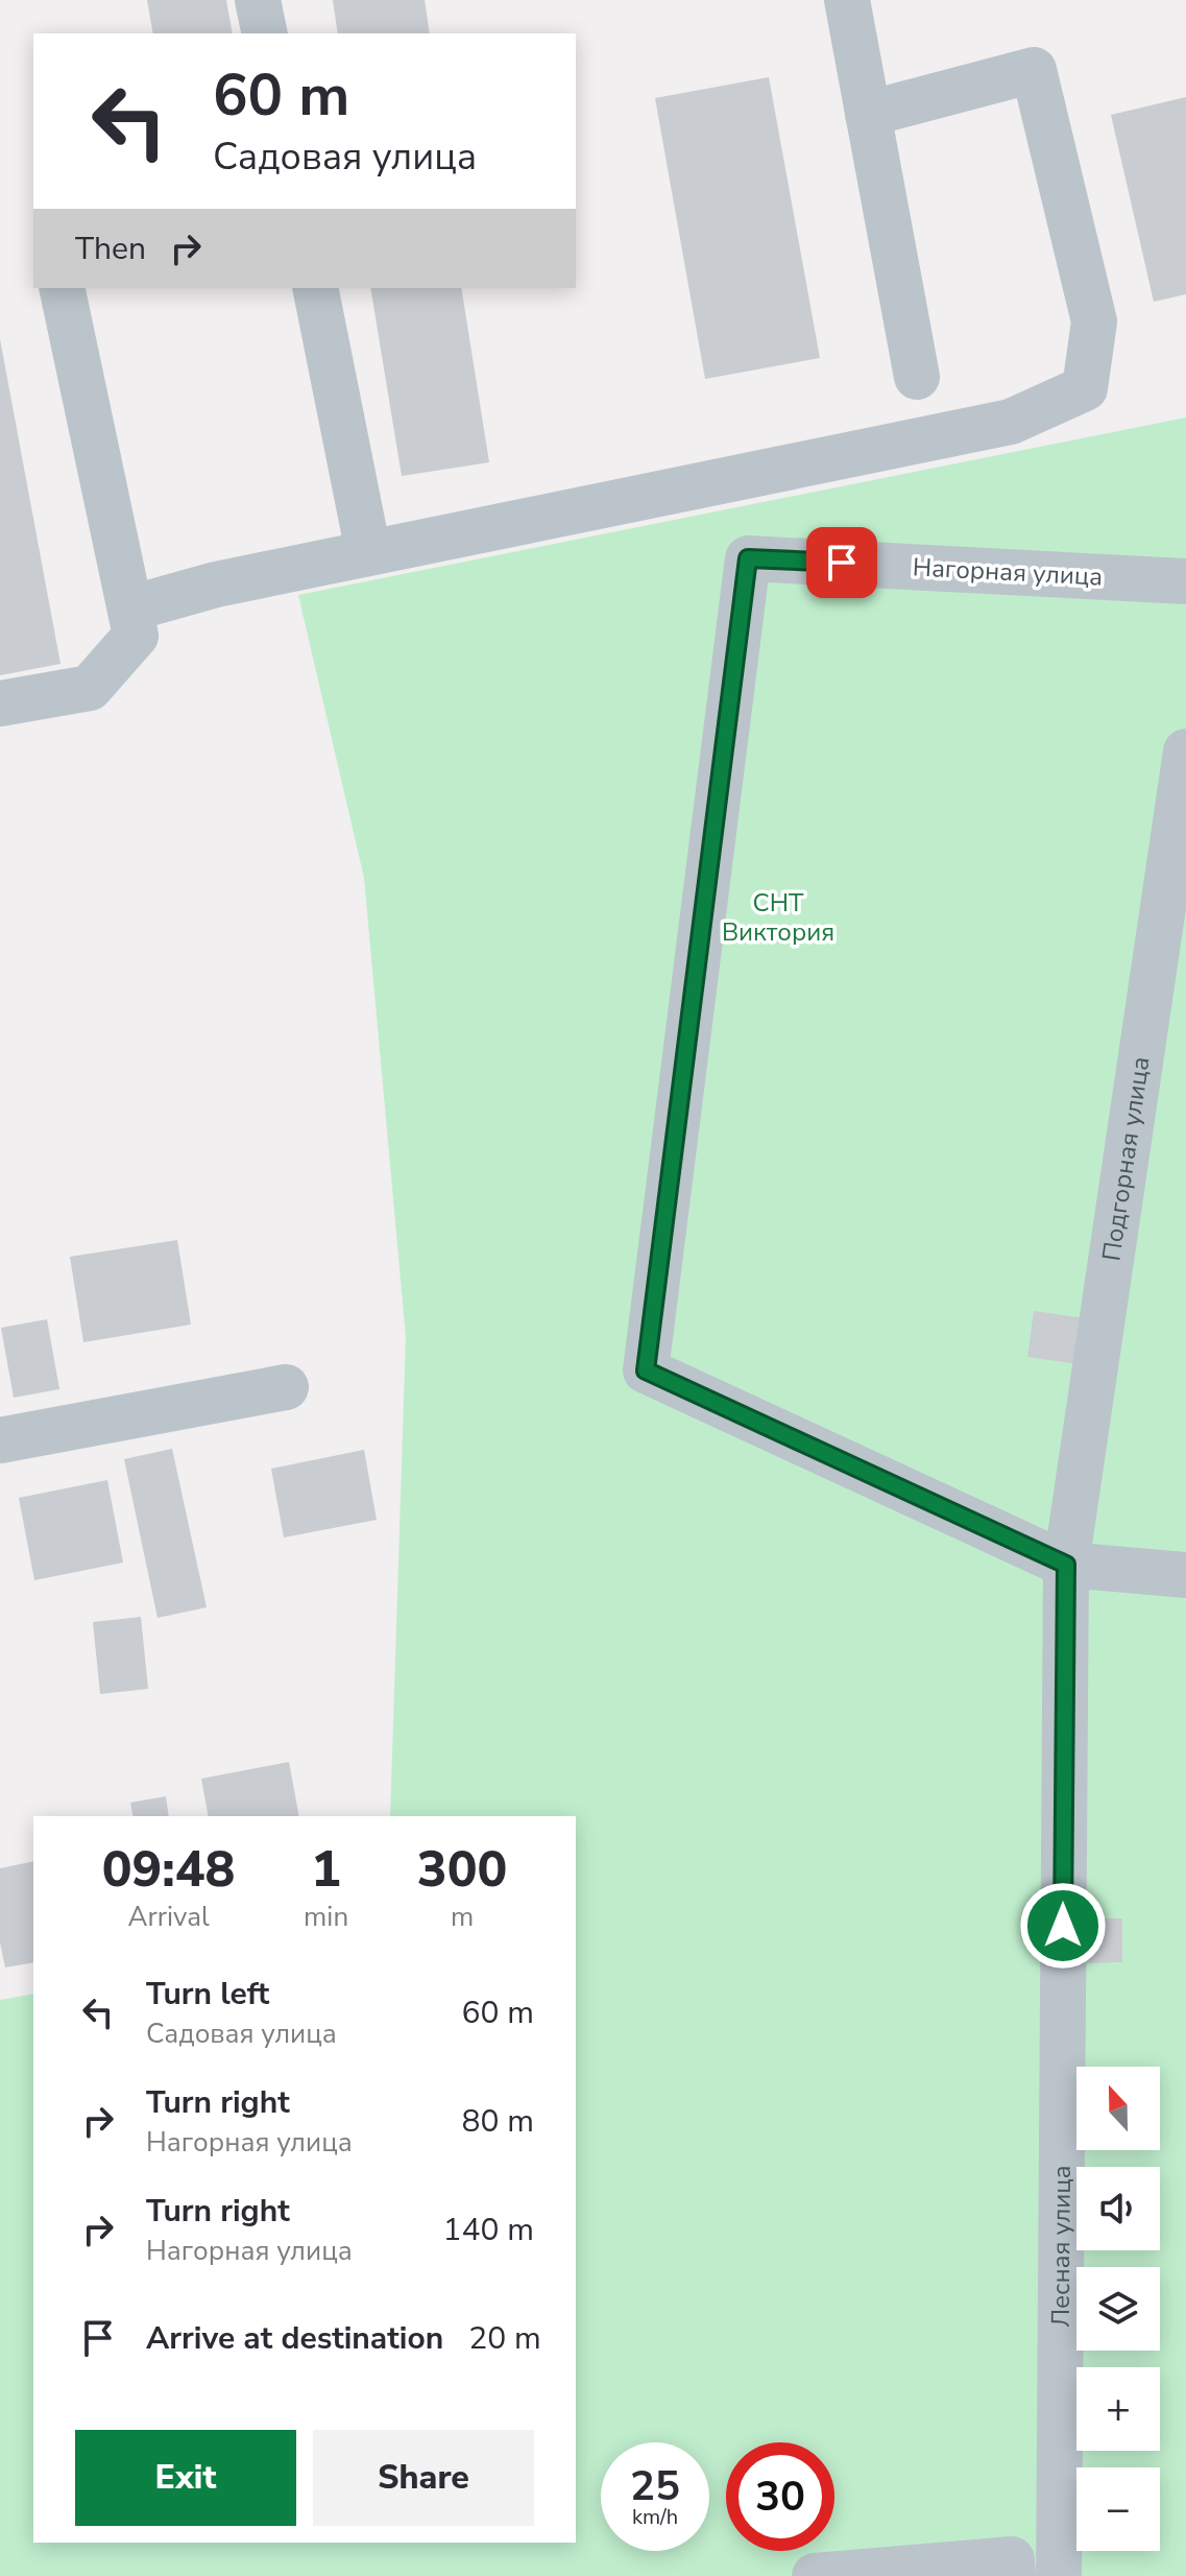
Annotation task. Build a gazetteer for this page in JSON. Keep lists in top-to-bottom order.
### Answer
{
  "streets": {
    "street": ["Нагорная улица", "Подгорная улица", "Лесная улица"]
  },
  "crossings": [
    ["Нагорная улица", "Подгорная улица"],
    ["Нагорная улица", "Лесная улица"],
    ["Подгорная улица", "Лесная улица"]
  ],
  "parks": ["СНТ Виктория"],
  "north": "top",
  "page": {
    "turn": ["60 m", "Садовая улица"],
    "then": "Then",
    "eta": [
      "09:48",
      "Arrival",
      "1",
      "min",
      "300",
      "m"
    ],
    "list": [
      {
        "name": "Turn left",
        "note": "Садовая улица",
        "value": "60 m"
      },
      {
        "name": "Turn right",
        "note": "Нагорная улица",
        "value": "80 m"
      },
      {
        "name": "Turn right",
        "note": "Нагорная улица",
        "value": "140 m"
      },
      {
        "name": "Arrive at destination",
        "value": "20 m"
      }
    ],
    "map_buttons": ["+", "−"],
    "buttons": ["Exit", "Share"],
    "speed": "25 km/h",
    "limit": "30"
  }
}
